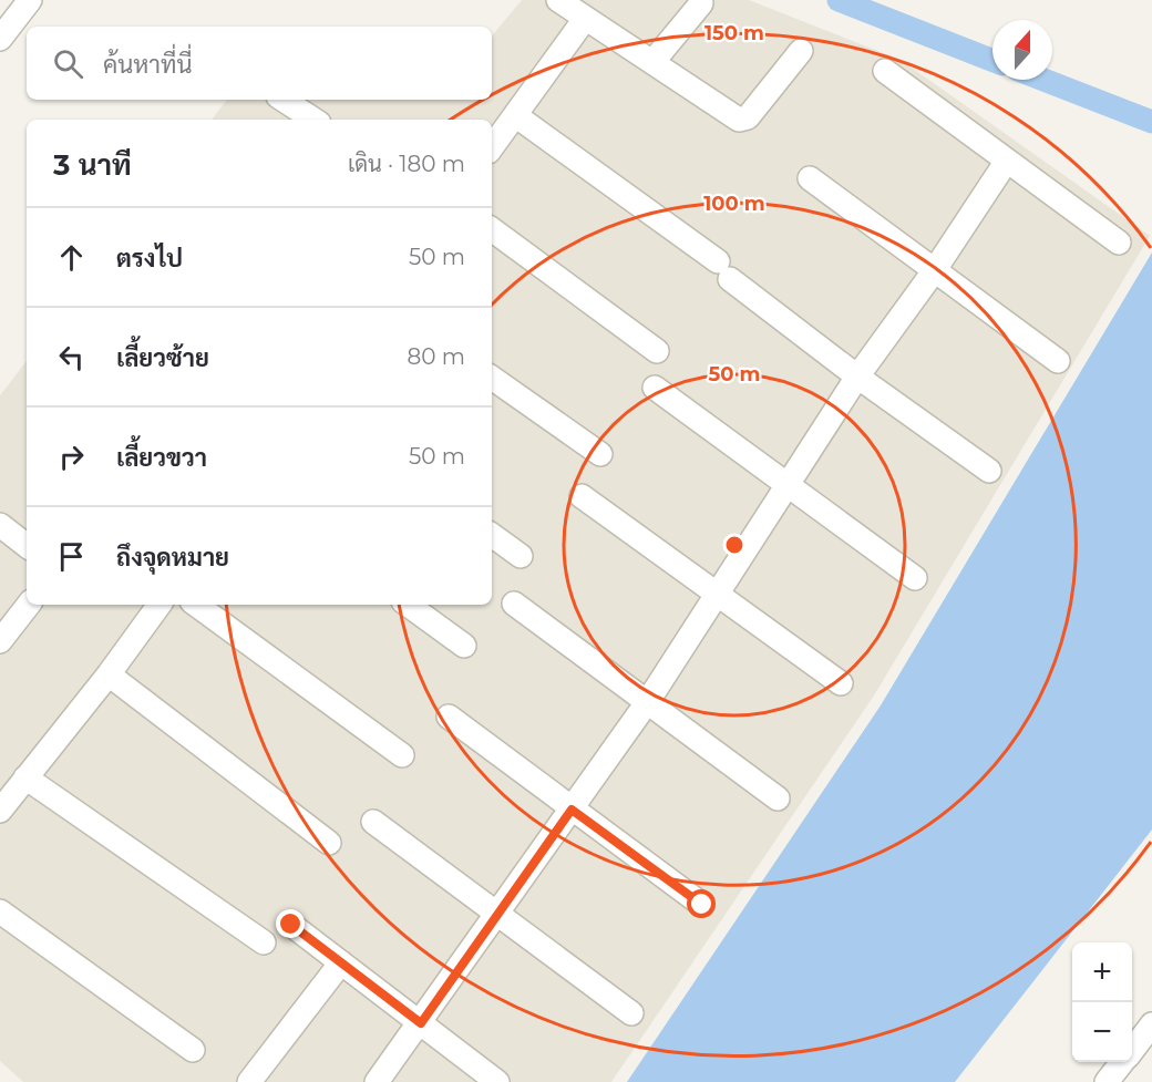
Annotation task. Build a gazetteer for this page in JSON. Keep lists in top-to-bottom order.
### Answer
{
  "north": "top",
  "page": {
    "search": "ค้นหาที่นี่",
    "heading": ["3 นาที", "เดิน · 180 m"],
    "list": [
      ["ตรงไป", "50 m"],
      ["เลี้ยวซ้าย", "80 m"],
      ["เลี้ยวขวา", "50 m"],
      "ถึงจุดหมาย"
    ],
    "map_buttons": ["+", "−"]
  },
  "rings": ["150 m", "100 m", "50 m"]
}
